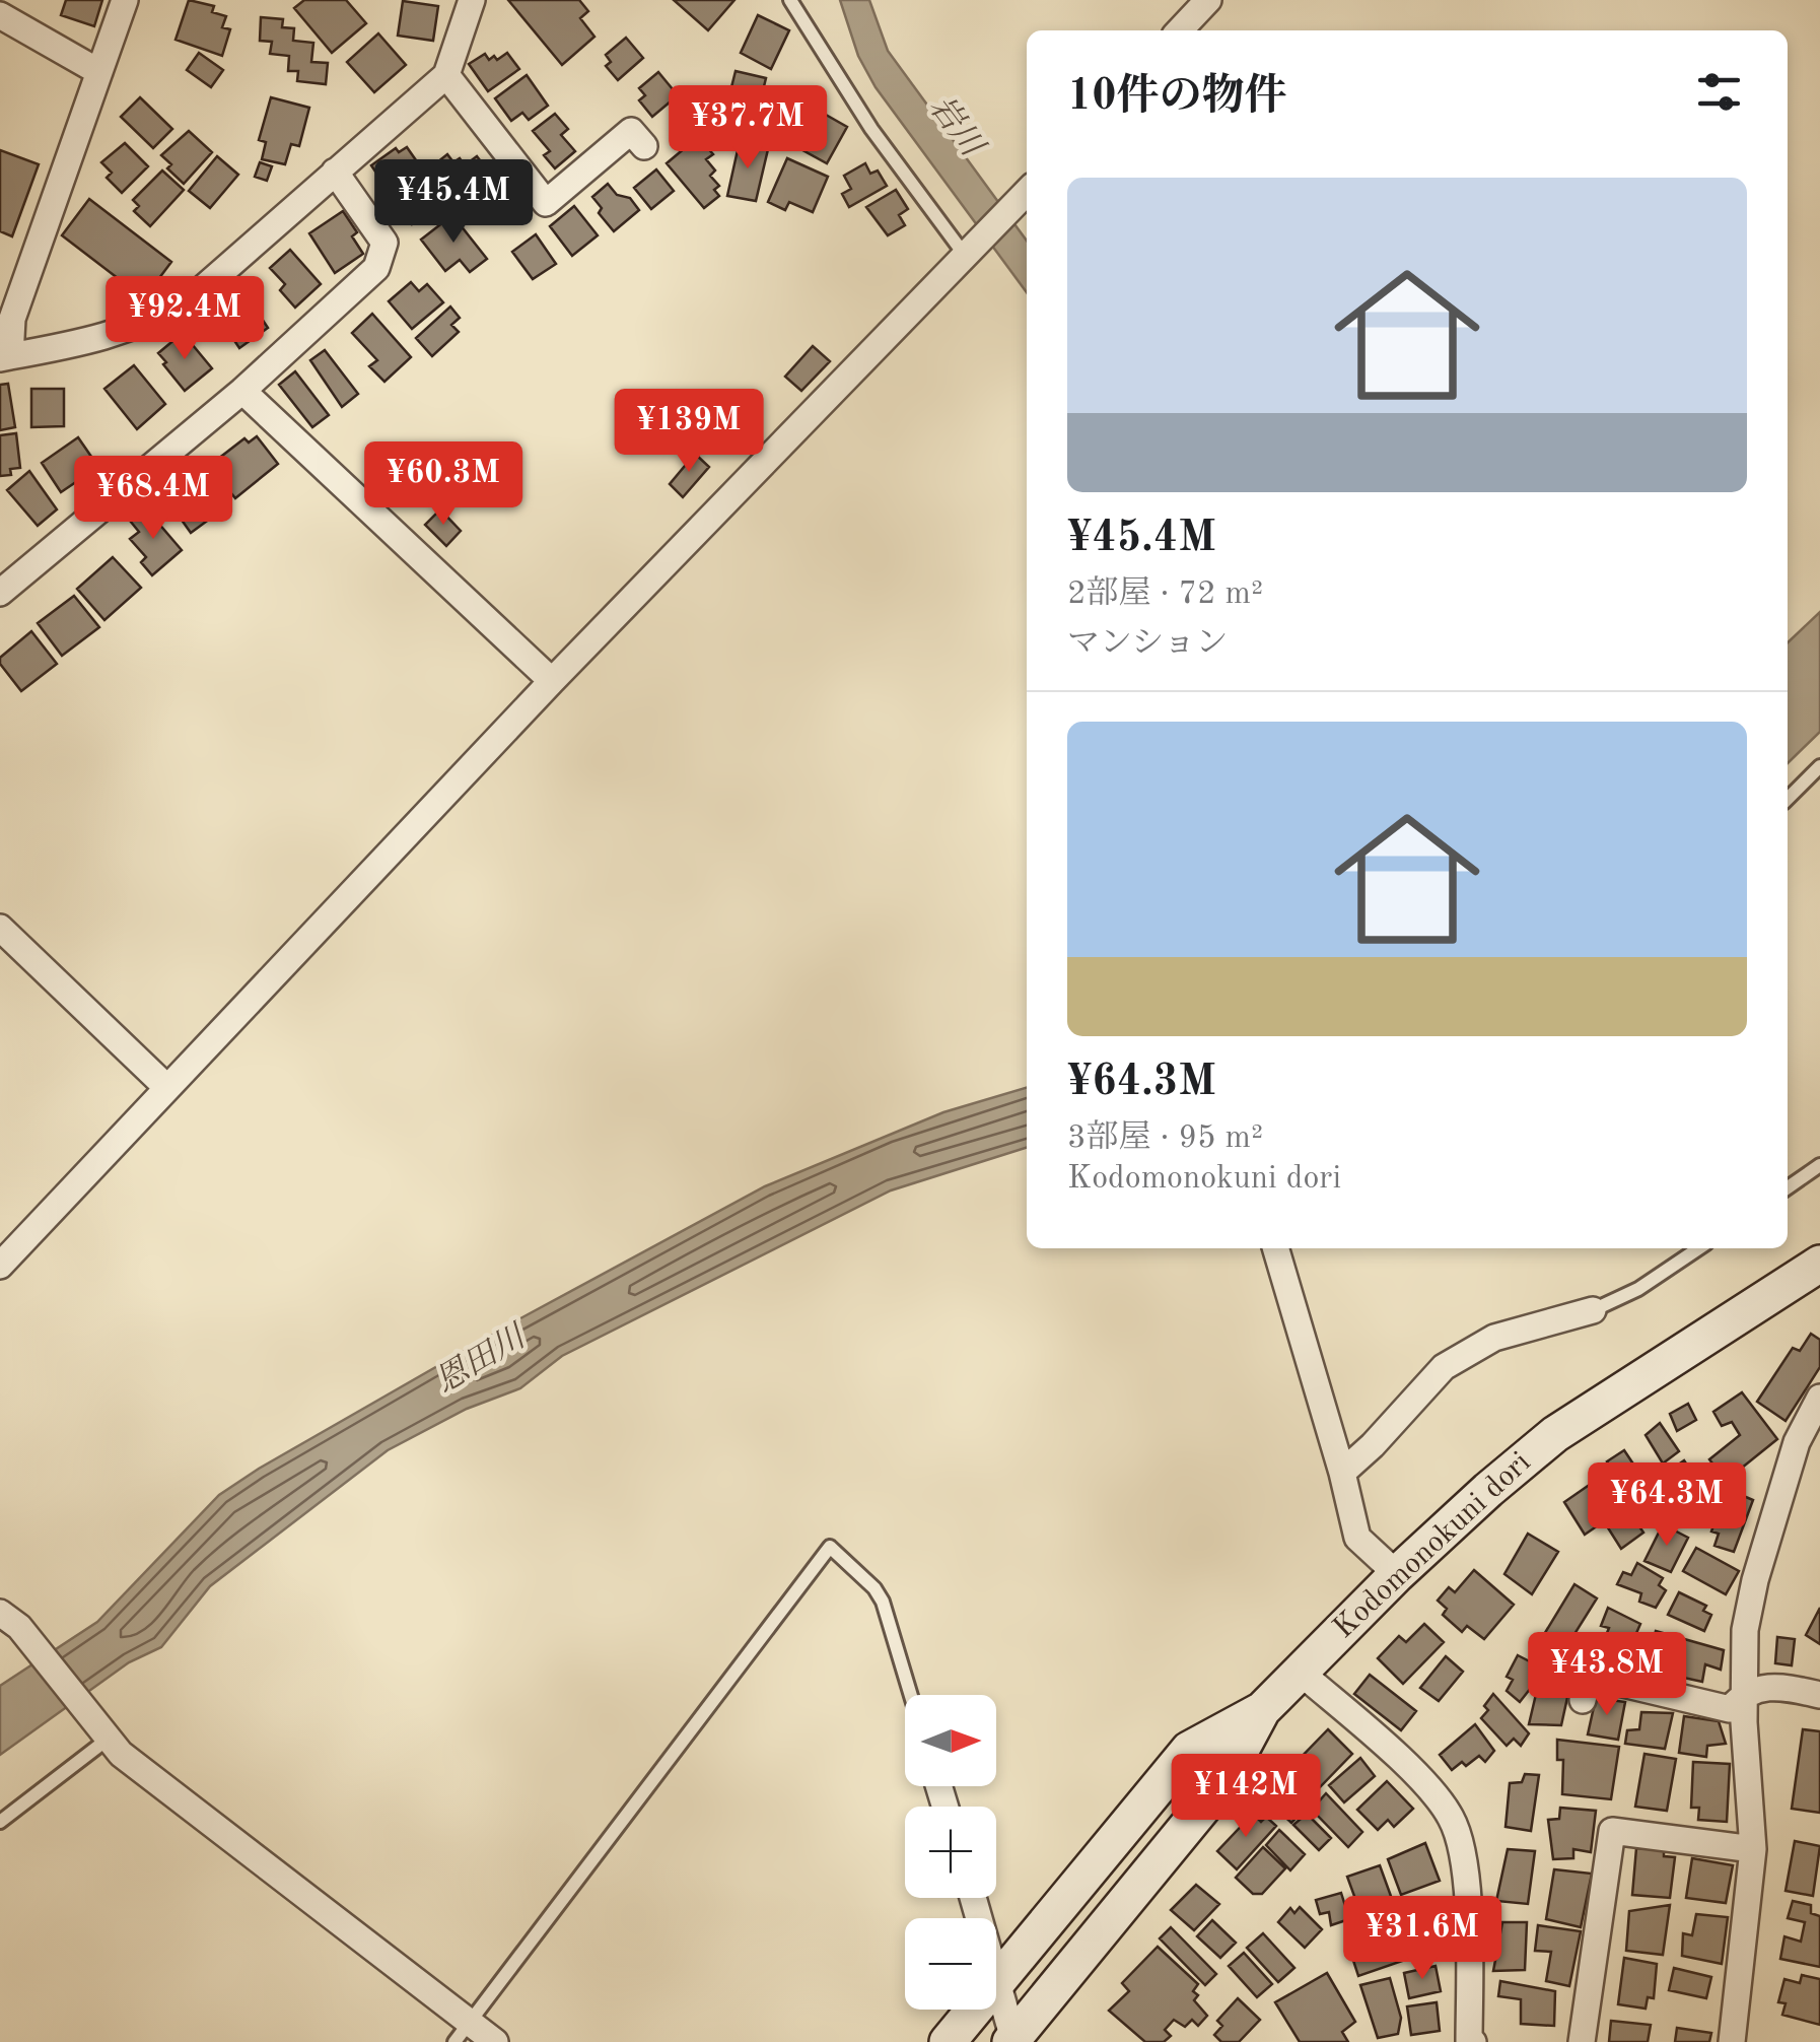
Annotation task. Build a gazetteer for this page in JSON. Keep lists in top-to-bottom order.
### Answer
{
  "streets": {
    "main road": ["Kodomonokuni dori"]
  },
  "water": ["岩川", "恩田川"],
  "north": "right",
  "page": {
    "heading": "10件の物件",
    "price": [
      "¥37.7M",
      "¥45.4M",
      "¥92.4M",
      "¥139M",
      "¥60.3M",
      "¥68.4M",
      "¥64.3M",
      "¥43.8M",
      "¥142M",
      "¥31.6M"
    ],
    "list": [
      {
        "name": "¥45.4M",
        "note": "2部屋 · 72 m² · マンション"
      },
      {
        "name": "¥64.3M",
        "note": "3部屋 · 95 m² · Kodomonokuni dori"
      }
    ],
    "map_buttons": ["+", "−"]
  }
}
